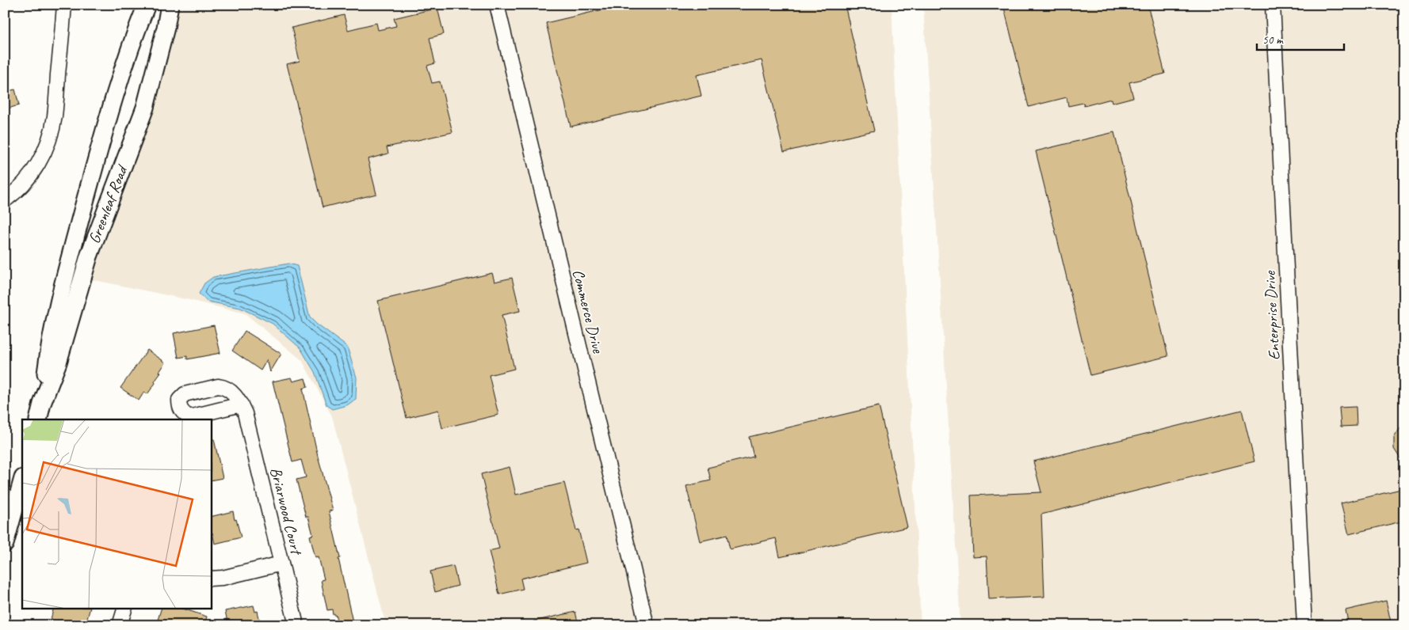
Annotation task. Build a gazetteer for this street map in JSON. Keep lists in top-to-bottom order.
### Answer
{
  "streets": {
    "main road": ["Greenleaf Road"],
    "street": ["Commerce Drive", "Enterprise Drive", "Briarwood Court"]
  },
  "scale_bar": "50 m"
}
